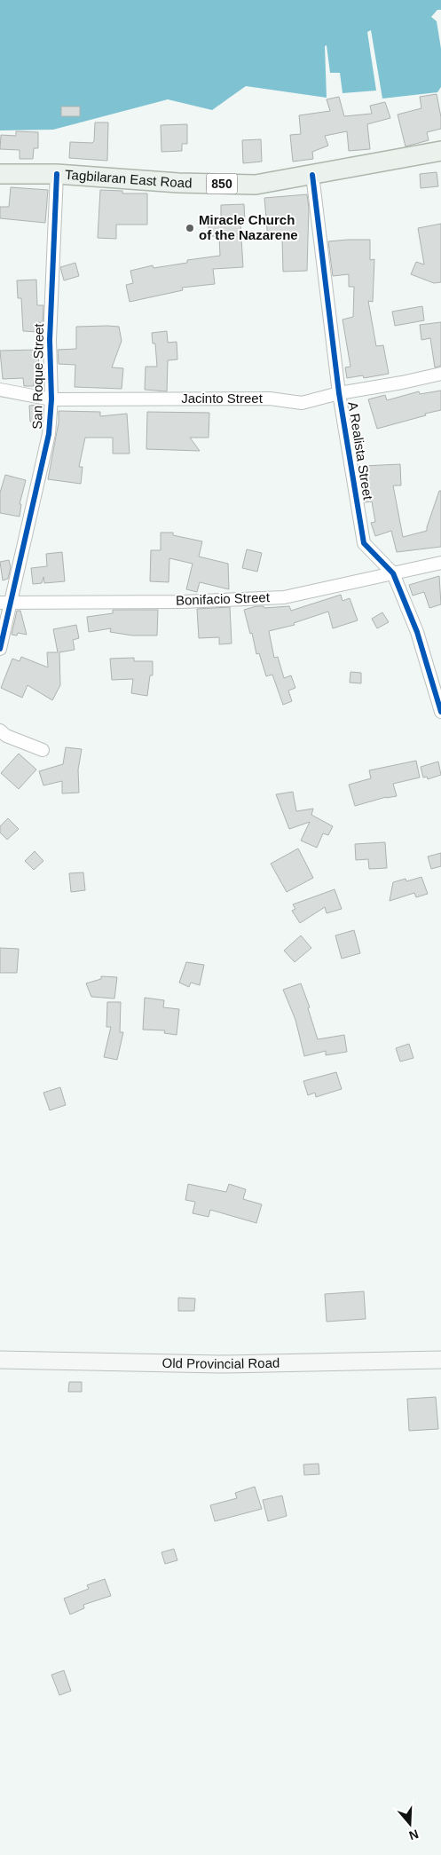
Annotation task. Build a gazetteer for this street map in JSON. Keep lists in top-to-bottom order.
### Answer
{
  "streets": {
    "main road": ["Tagbilaran East Road", "850", "Old Provincial Road"],
    "street": [
      "San Roque Street",
      "Jacinto Street",
      "A Realista Street",
      "Bonifacio Street"
    ]
  },
  "crossings": [
    ["Tagbilaran East Road", "San Roque Street"],
    ["Tagbilaran East Road", "A Realista Street"],
    ["San Roque Street", "Jacinto Street"],
    ["San Roque Street", "Bonifacio Street"],
    ["Jacinto Street", "A Realista Street"],
    ["A Realista Street", "Bonifacio Street"]
  ],
  "places": ["Miracle Church of the Nazarene"],
  "north": "bottom"
}
